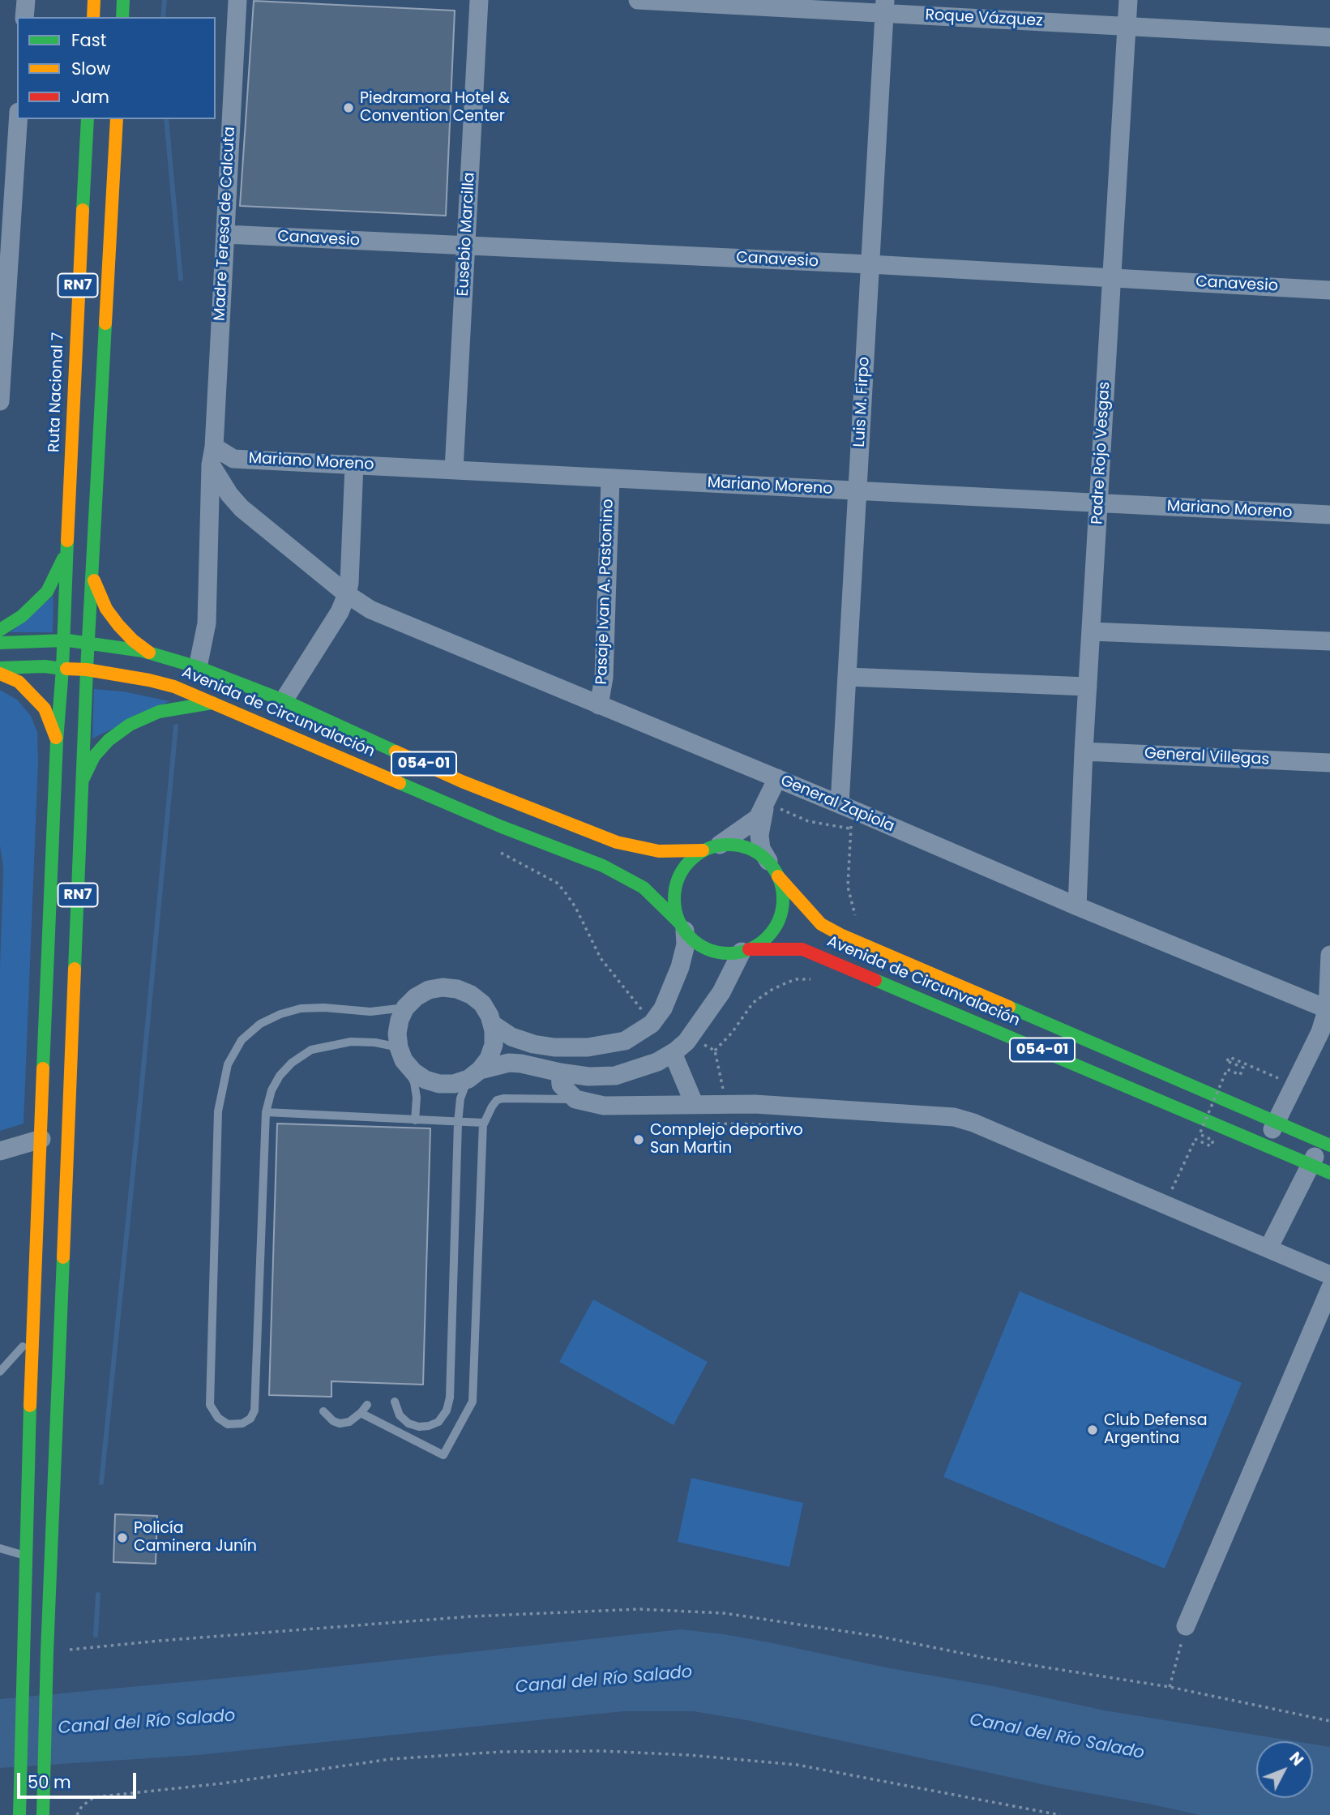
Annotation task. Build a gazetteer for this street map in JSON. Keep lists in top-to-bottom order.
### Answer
{
  "streets": {
    "main road": [
      "RN7",
      "Ruta Nacional 7",
      "Avenida de Circunvalación",
      "054-01"
    ],
    "street": [
      "Roque Vázquez",
      "Madre Teresa de Calcuta",
      "Eusebio Marcilla",
      "Canavesio",
      "Luis M. Firpo",
      "Padre Rojo Vesgas",
      "Mariano Moreno",
      "Pasaje Ivan A. Pastonino",
      "General Villegas",
      "General Zapiola"
    ]
  },
  "crossings": [
    ["Roque Vázquez", "Luis M. Firpo"],
    ["Roque Vázquez", "Padre Rojo Vesgas"],
    ["Madre Teresa de Calcuta", "Canavesio"],
    ["Madre Teresa de Calcuta", "Mariano Moreno"],
    ["Madre Teresa de Calcuta", "Avenida de Circunvalación"],
    ["Madre Teresa de Calcuta", "General Zapiola"],
    ["Eusebio Marcilla", "Canavesio"],
    ["Eusebio Marcilla", "Mariano Moreno"],
    ["Canavesio", "Luis M. Firpo"],
    ["Canavesio", "Padre Rojo Vesgas"],
    ["RN7", "Ruta Nacional 7"],
    ["RN7", "Avenida de Circunvalación"],
    ["RN7", "054-01"],
    ["Ruta Nacional 7", "Avenida de Circunvalación"],
    ["Ruta Nacional 7", "054-01"],
    ["Luis M. Firpo", "Mariano Moreno"],
    ["Luis M. Firpo", "General Zapiola"],
    ["Padre Rojo Vesgas", "Mariano Moreno"],
    ["Padre Rojo Vesgas", "General Villegas"],
    ["Padre Rojo Vesgas", "General Zapiola"],
    ["Mariano Moreno", "Pasaje Ivan A. Pastonino"],
    ["Mariano Moreno", "General Zapiola"],
    ["Pasaje Ivan A. Pastonino", "General Zapiola"],
    ["Avenida de Circunvalación", "054-01"]
  ],
  "water": ["Canal del Río Salado"],
  "places": [
    "Piedramora Hotel & Convention Center",
    "Complejo deportivo San Martin",
    "Club Defensa Argentina",
    "Policía Caminera Junín"
  ],
  "legend": ["Fast", "Slow", "Jam"],
  "scale_bar": "50 m",
  "north": "top right"
}
